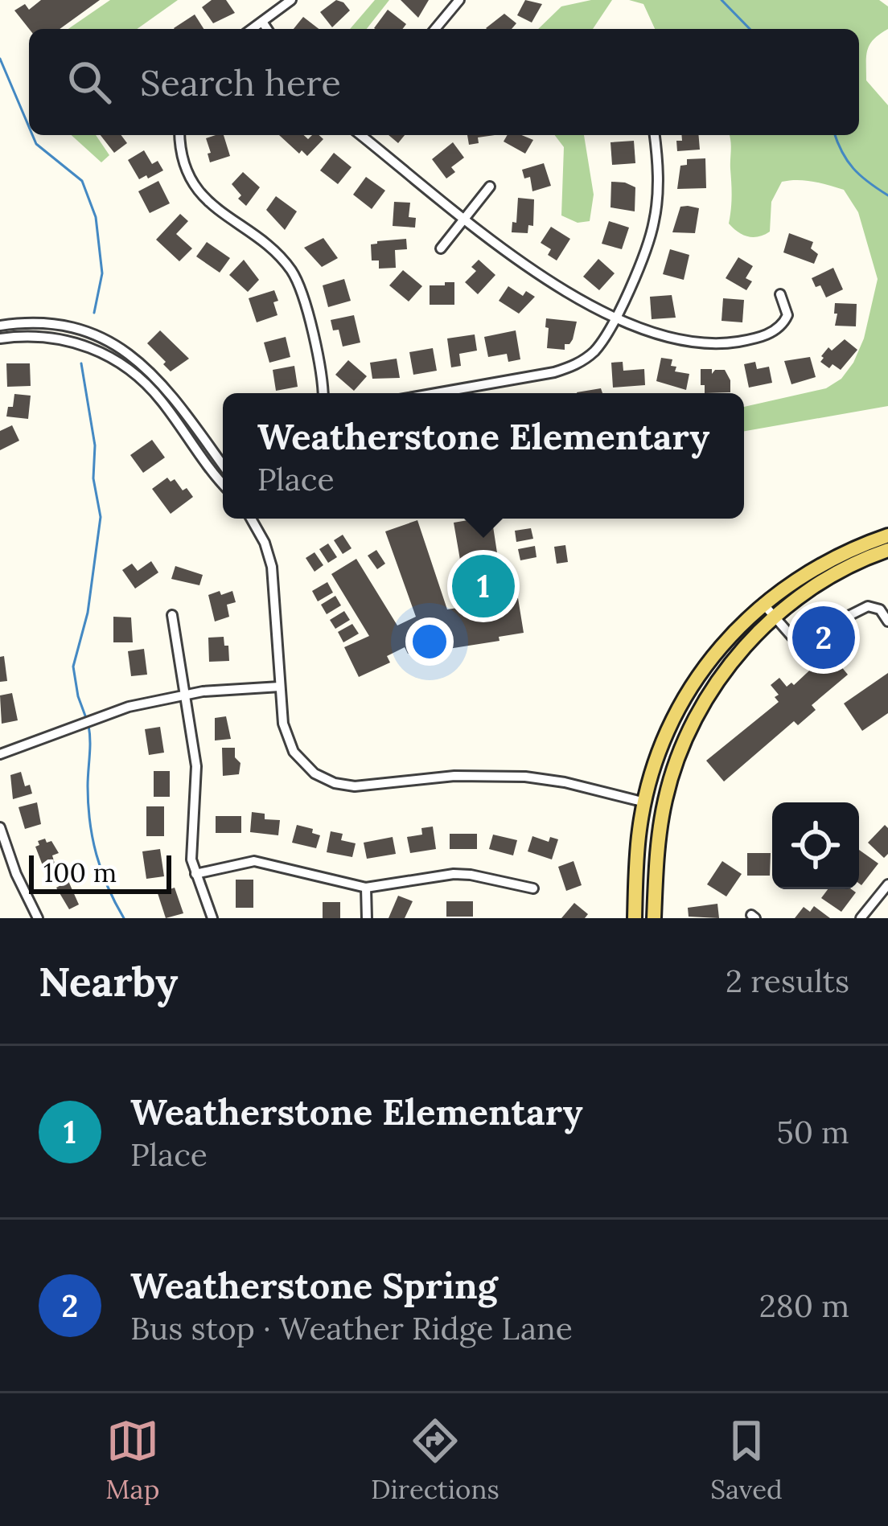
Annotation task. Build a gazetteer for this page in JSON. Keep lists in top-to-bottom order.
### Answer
{
  "scale_bar": "100 m",
  "page": {
    "search": "Search here",
    "popup": ["Weatherstone Elementary", "Place"],
    "pins": ["1", "2"],
    "scale": "100 m",
    "heading": ["Nearby", "2 results"],
    "list": [
      {
        "mark": "1",
        "name": "Weatherstone Elementary",
        "note": "Place",
        "value": "50 m"
      },
      {
        "mark": "2",
        "name": "Weatherstone Spring",
        "note": "Bus stop · Weather Ridge Lane",
        "value": "280 m"
      }
    ],
    "nav": ["Map", "Directions", "Saved"]
  }
}
